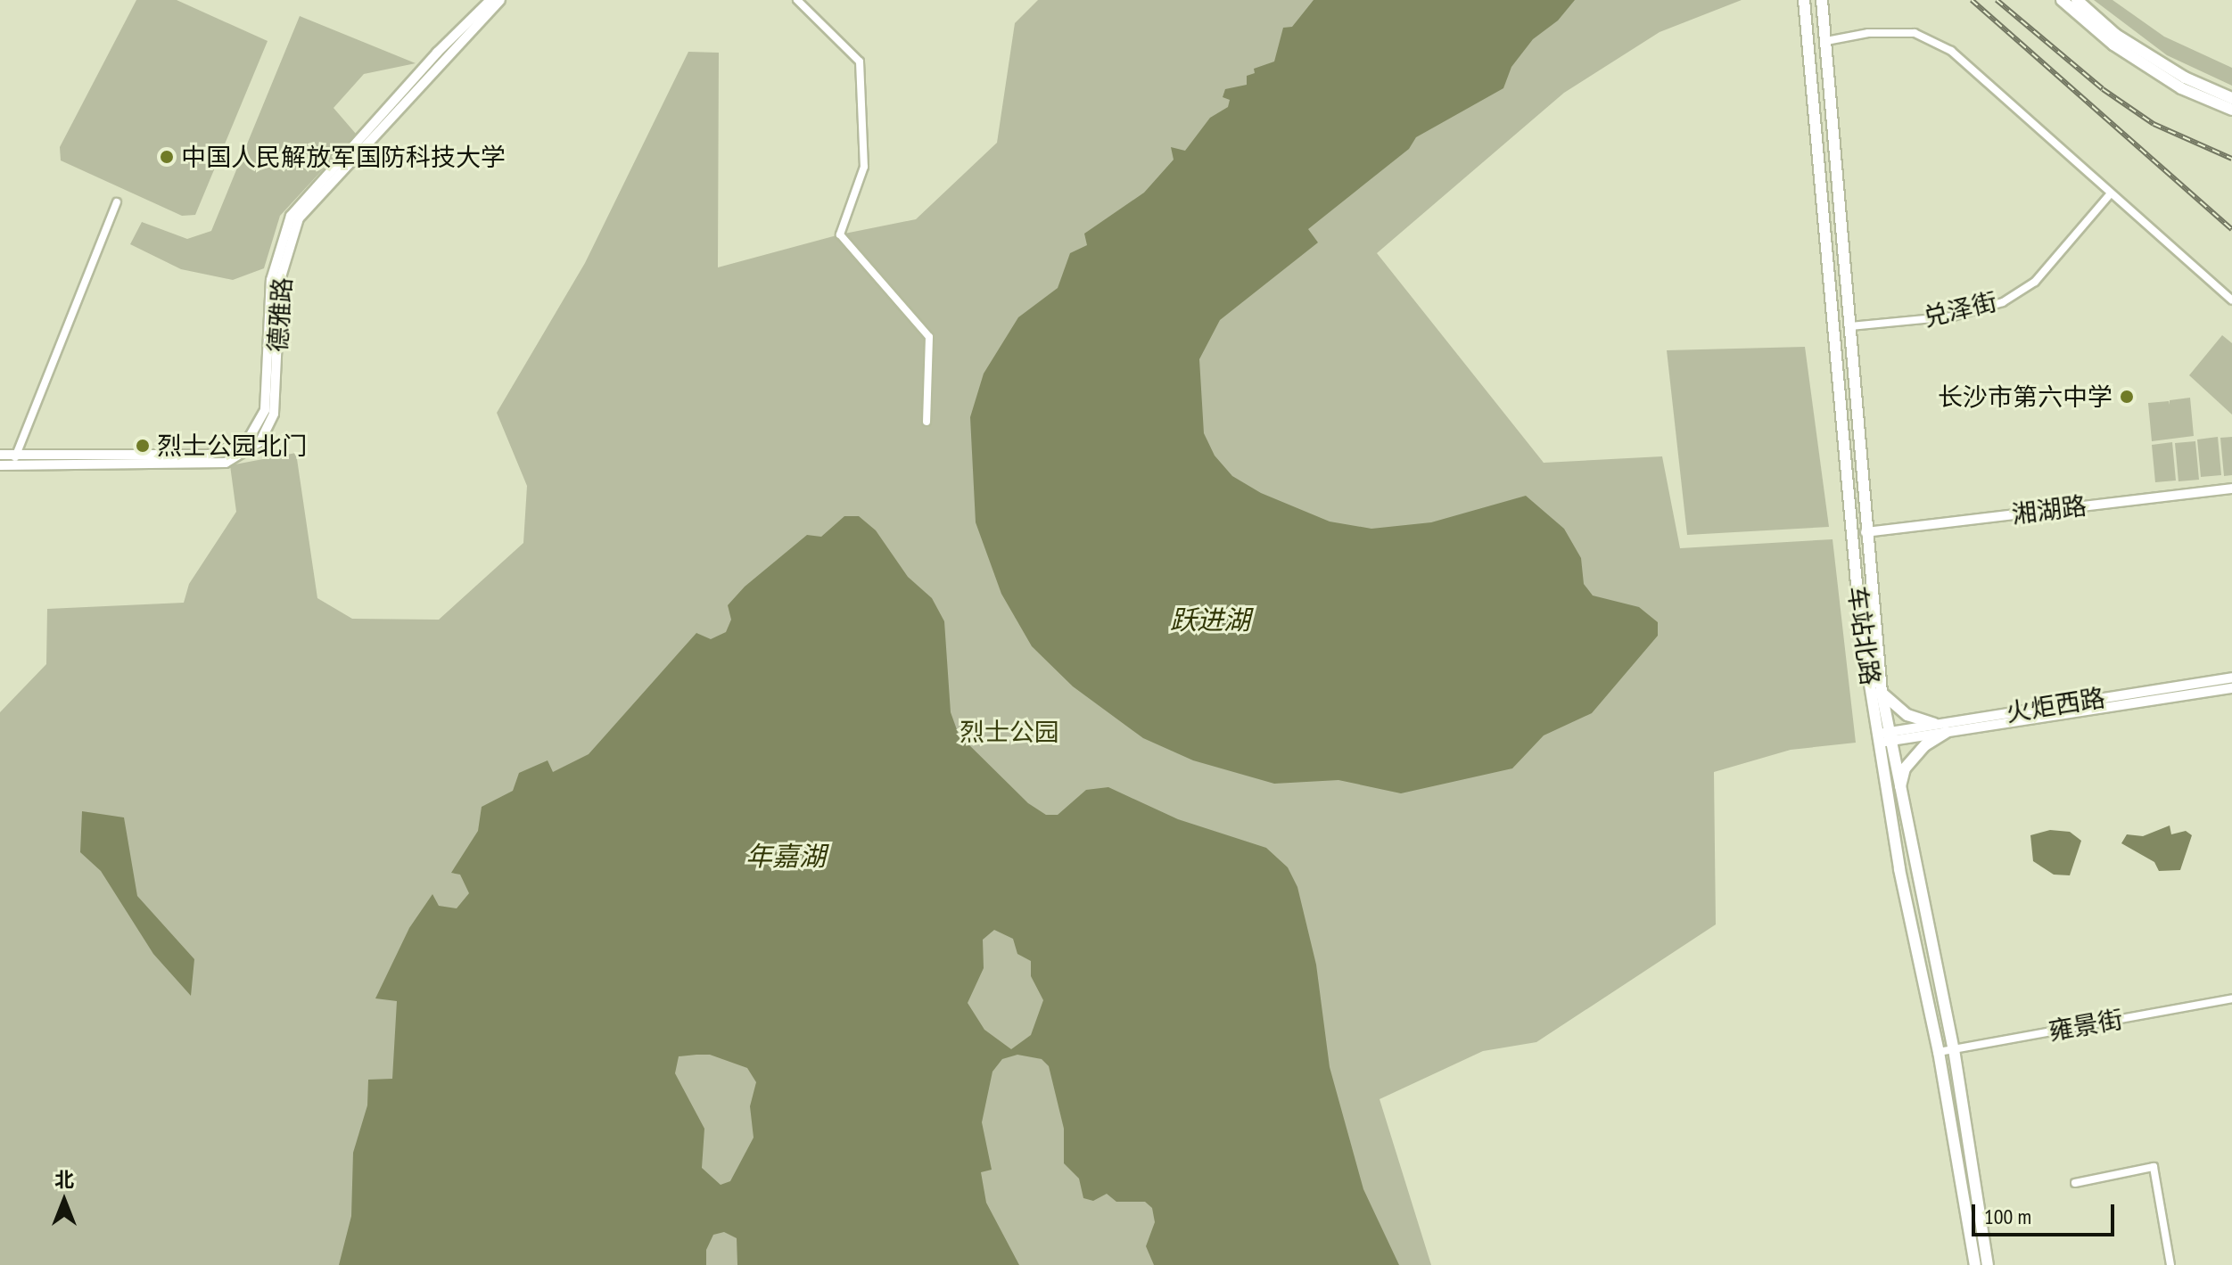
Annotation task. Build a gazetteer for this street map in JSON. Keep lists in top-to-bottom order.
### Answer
{
  "streets": {
    "main road": ["车站北路"],
    "street": [
      "兑泽街",
      "德雅路",
      "湘湖路",
      "火炬西路",
      "雍景街"
    ]
  },
  "crossings": [
    ["兑泽街", "车站北路"],
    ["湘湖路", "车站北路"],
    ["车站北路", "火炬西路"],
    ["车站北路", "雍景街"]
  ],
  "water": ["跃进湖", "年嘉湖"],
  "parks": ["烈士公园"],
  "places": ["中国人民解放军国防科技大学", "长沙市第六中学", "烈士公园北门"],
  "scale_bar": "100 m",
  "north": "top"
}
